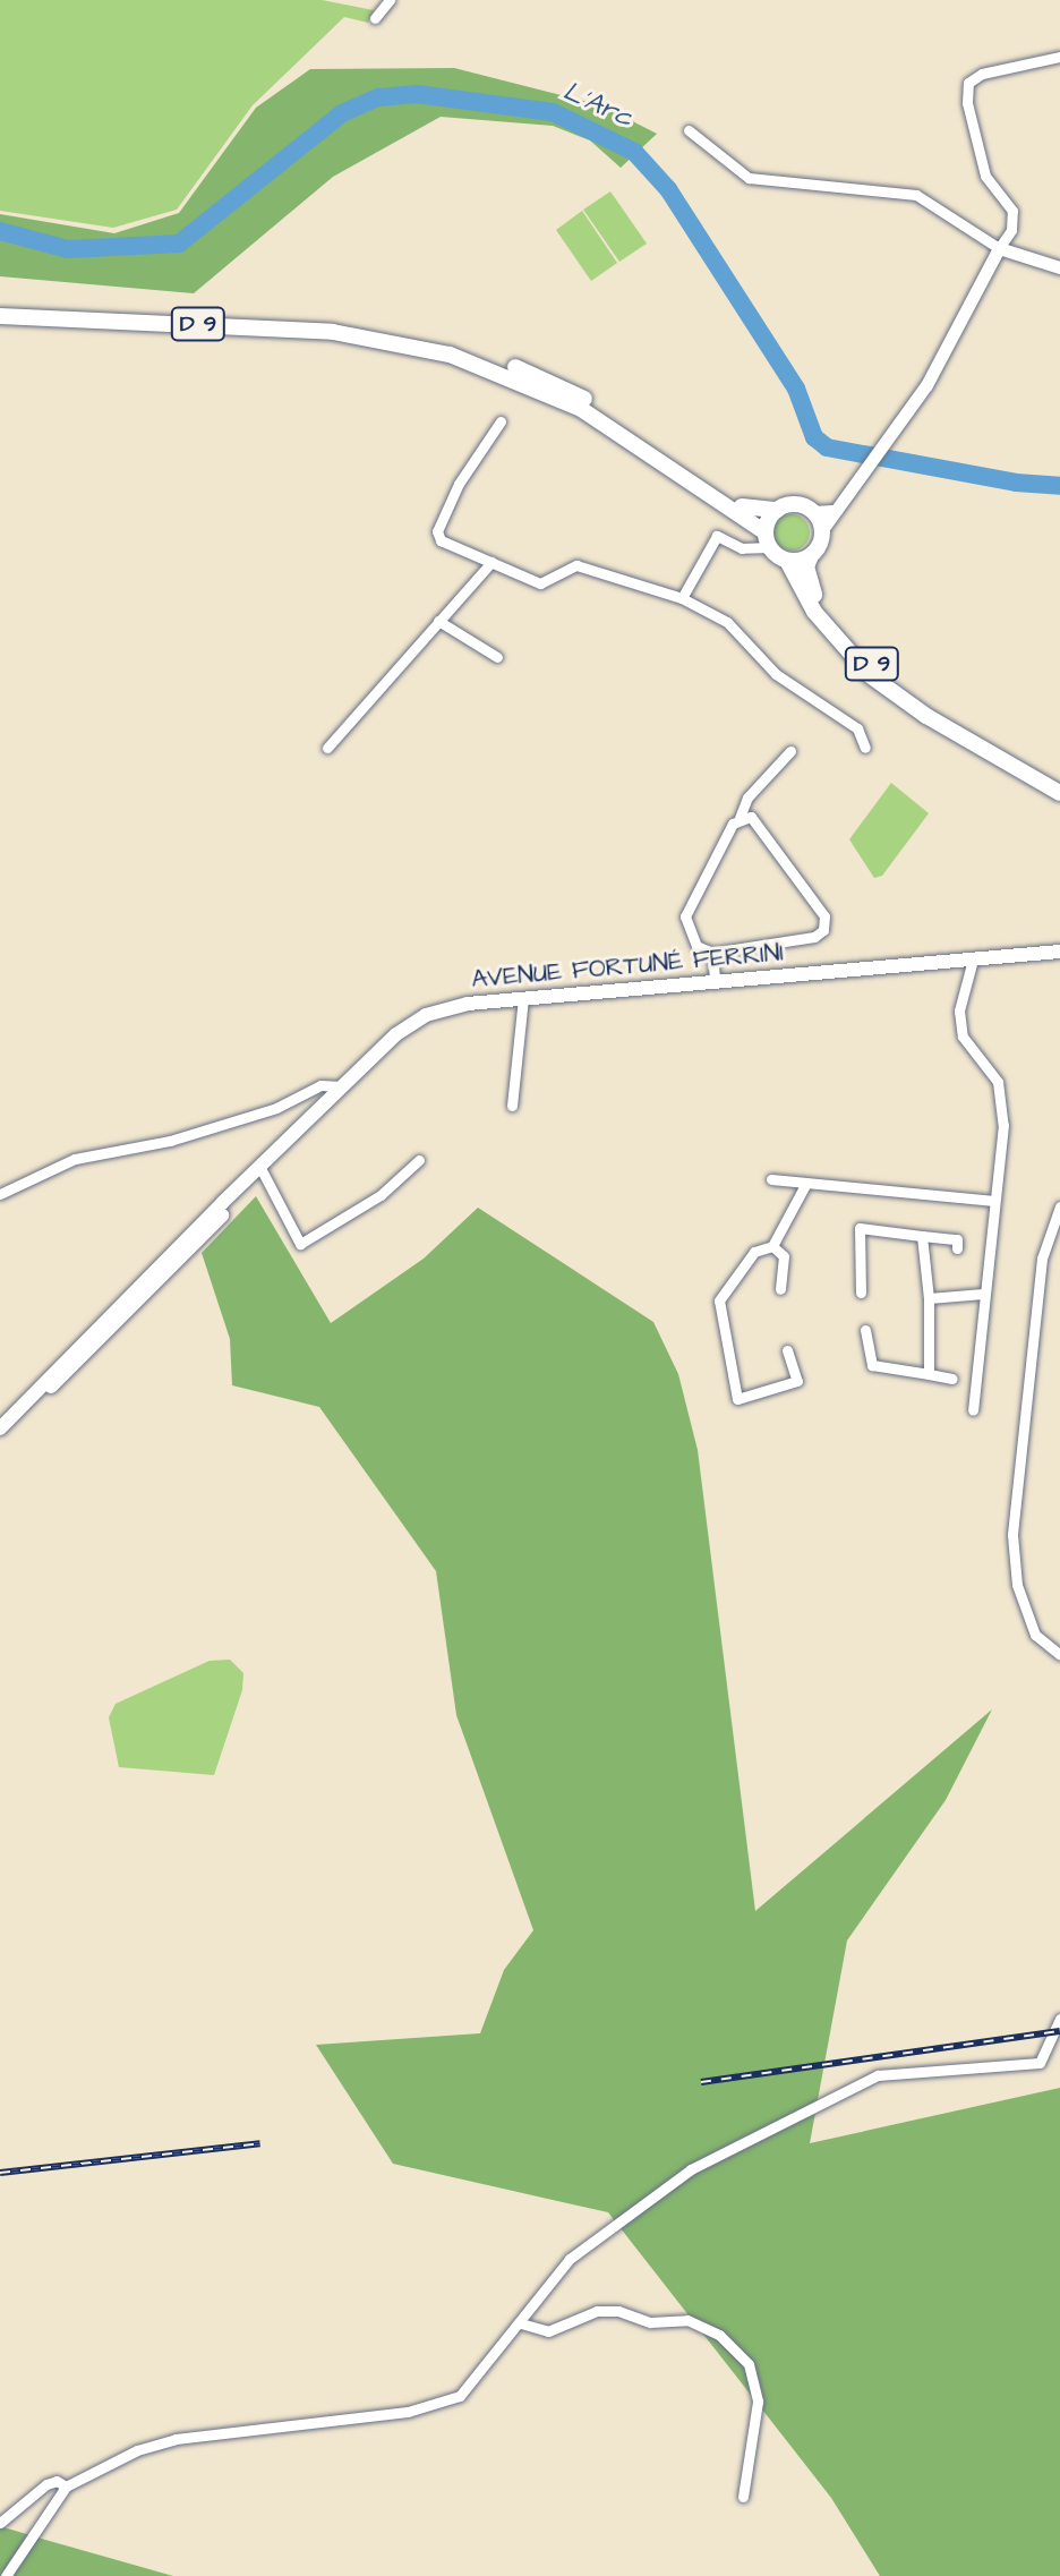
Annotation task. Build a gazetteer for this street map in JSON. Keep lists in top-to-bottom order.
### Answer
{
  "streets": {
    "main road": ["D 9", "AVENUE FORTUNÉ FERRINI"]
  },
  "water": ["L'Arc"]
}
